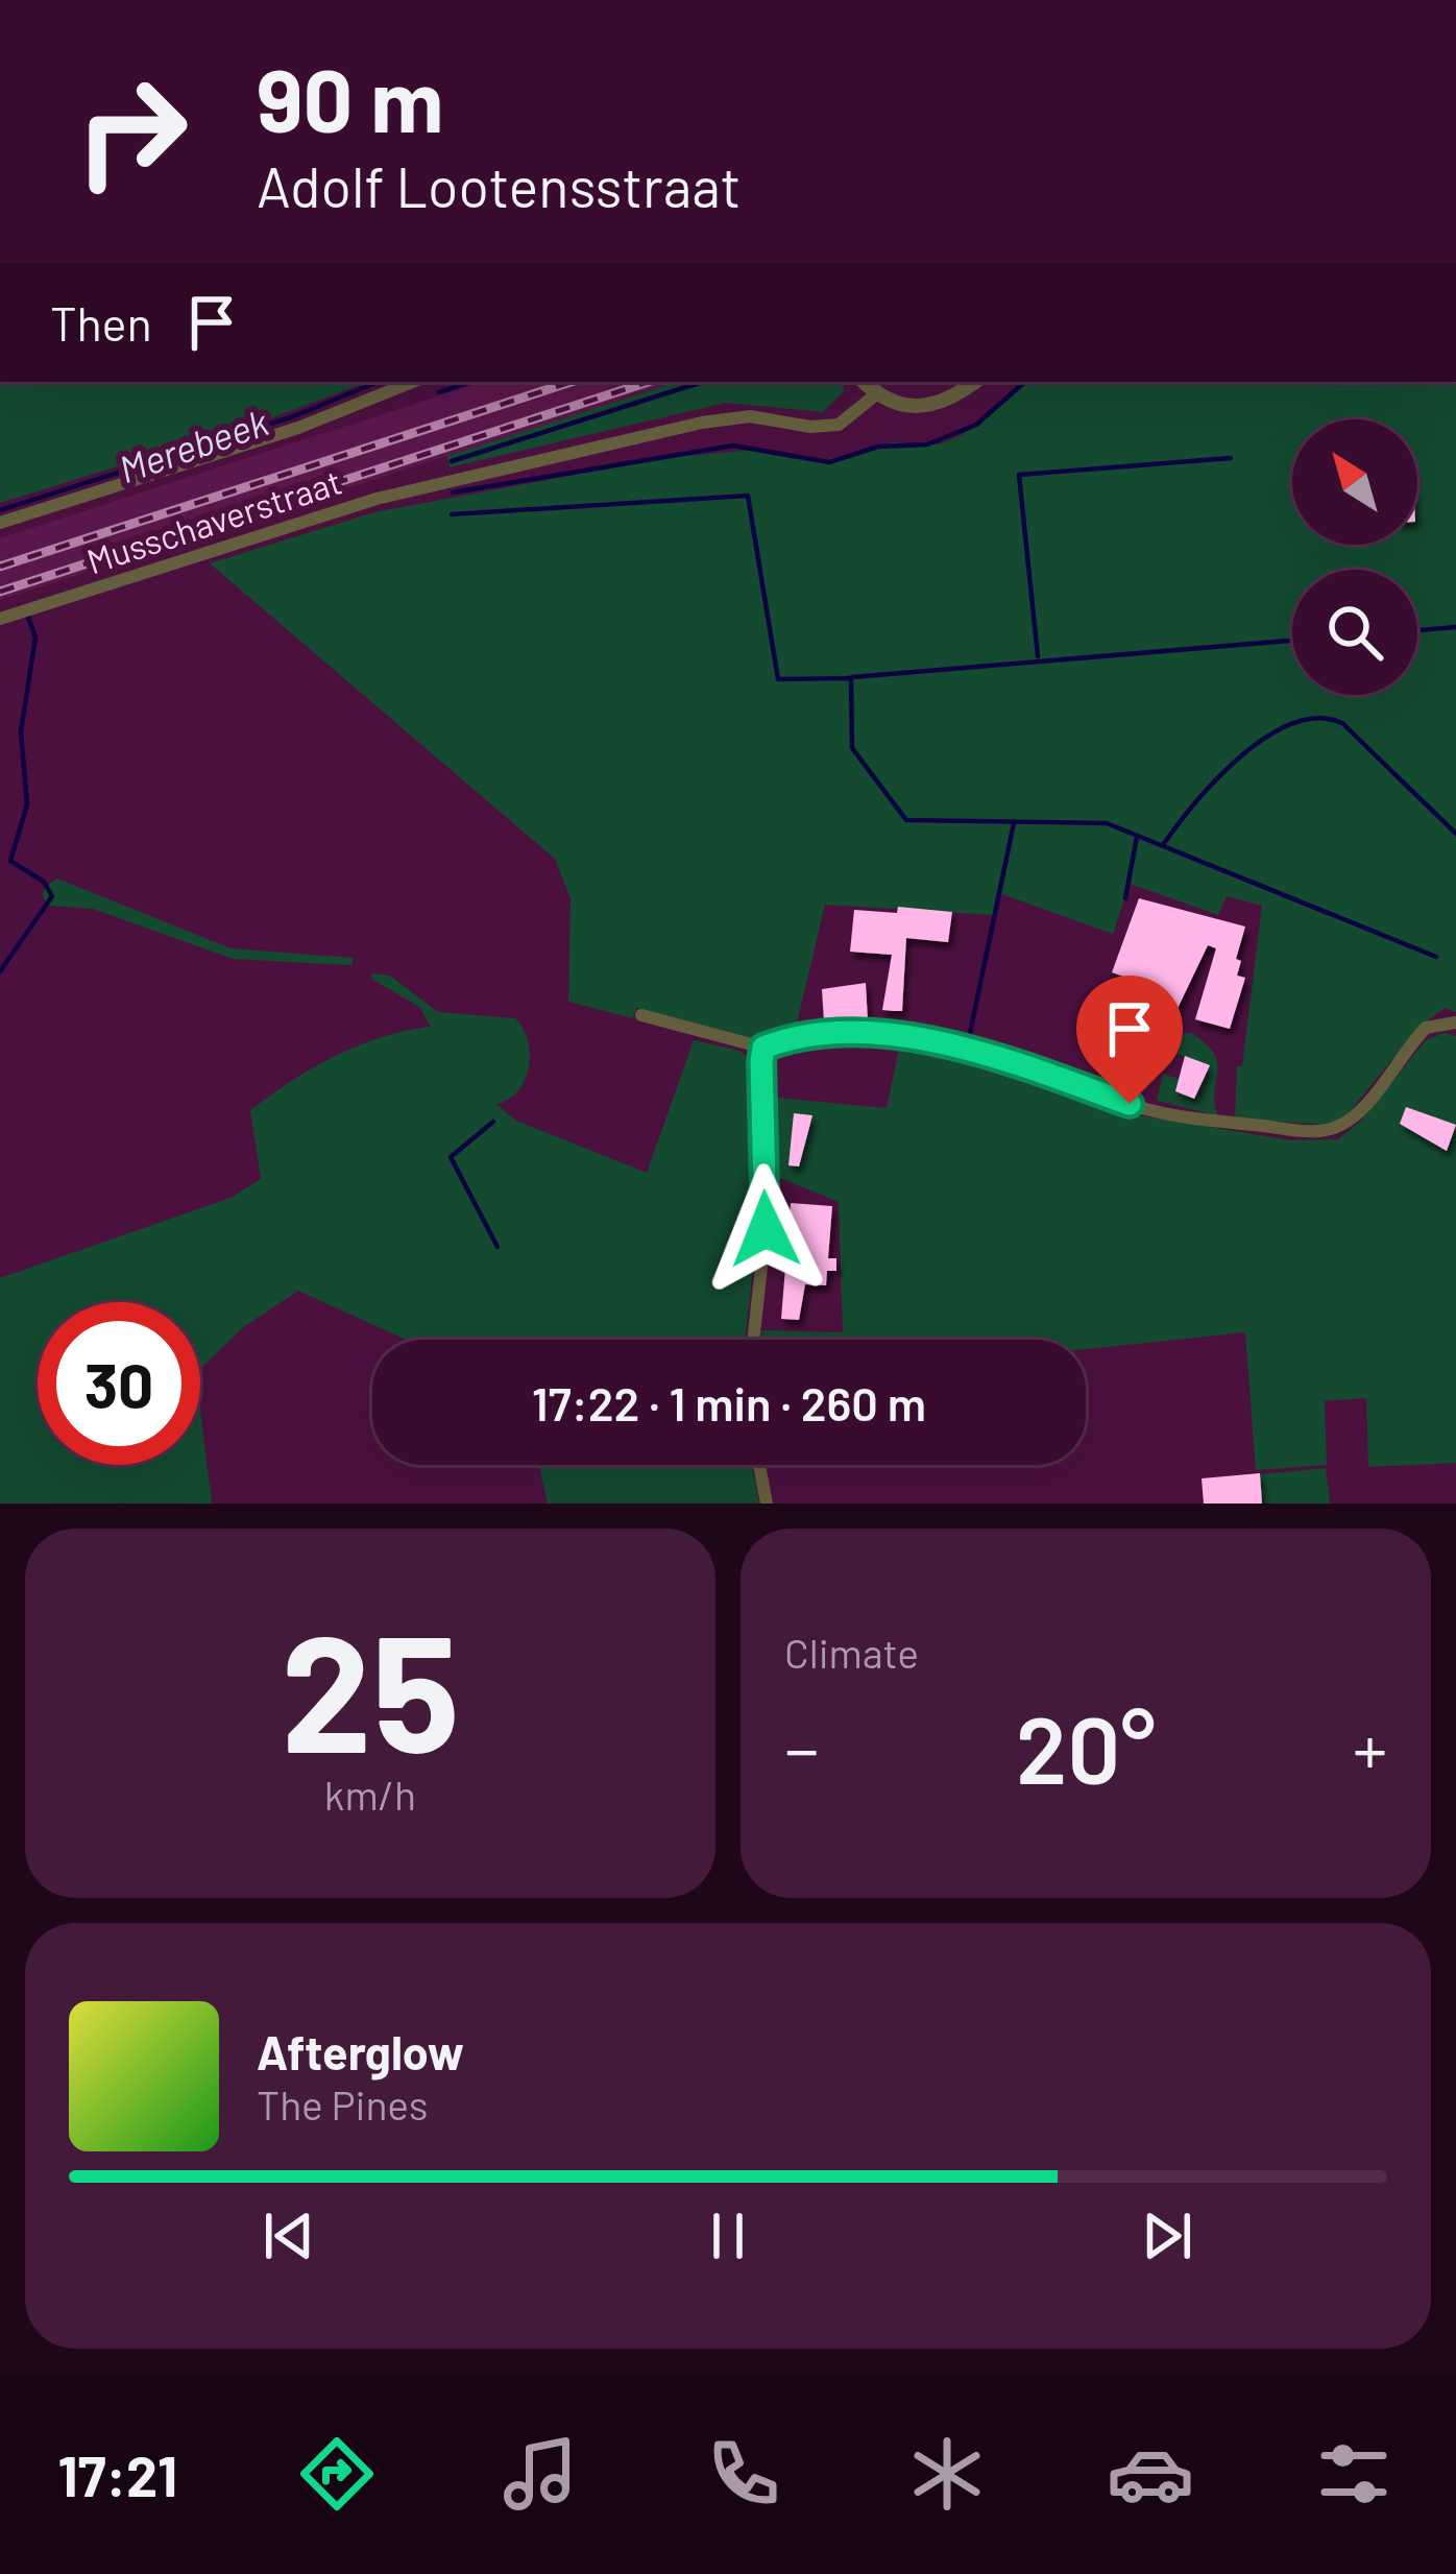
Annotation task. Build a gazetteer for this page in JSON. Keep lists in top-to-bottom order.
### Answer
{
  "streets": {
    "street": ["Musschaverstraat"]
  },
  "water": ["Merebeek"],
  "north": "top left",
  "page": {
    "turn": ["90 m", "Adolf Lootensstraat"],
    "then": "Then",
    "limit": "30",
    "trip": "17:22 · 1 min · 260 m",
    "tile": [
      ["25", "km/h"],
      "Climate"
    ],
    "heat": ["−", "20°", "+"],
    "song": ["Afterglow", "The Pines"],
    "tabs": "17:21"
  }
}
